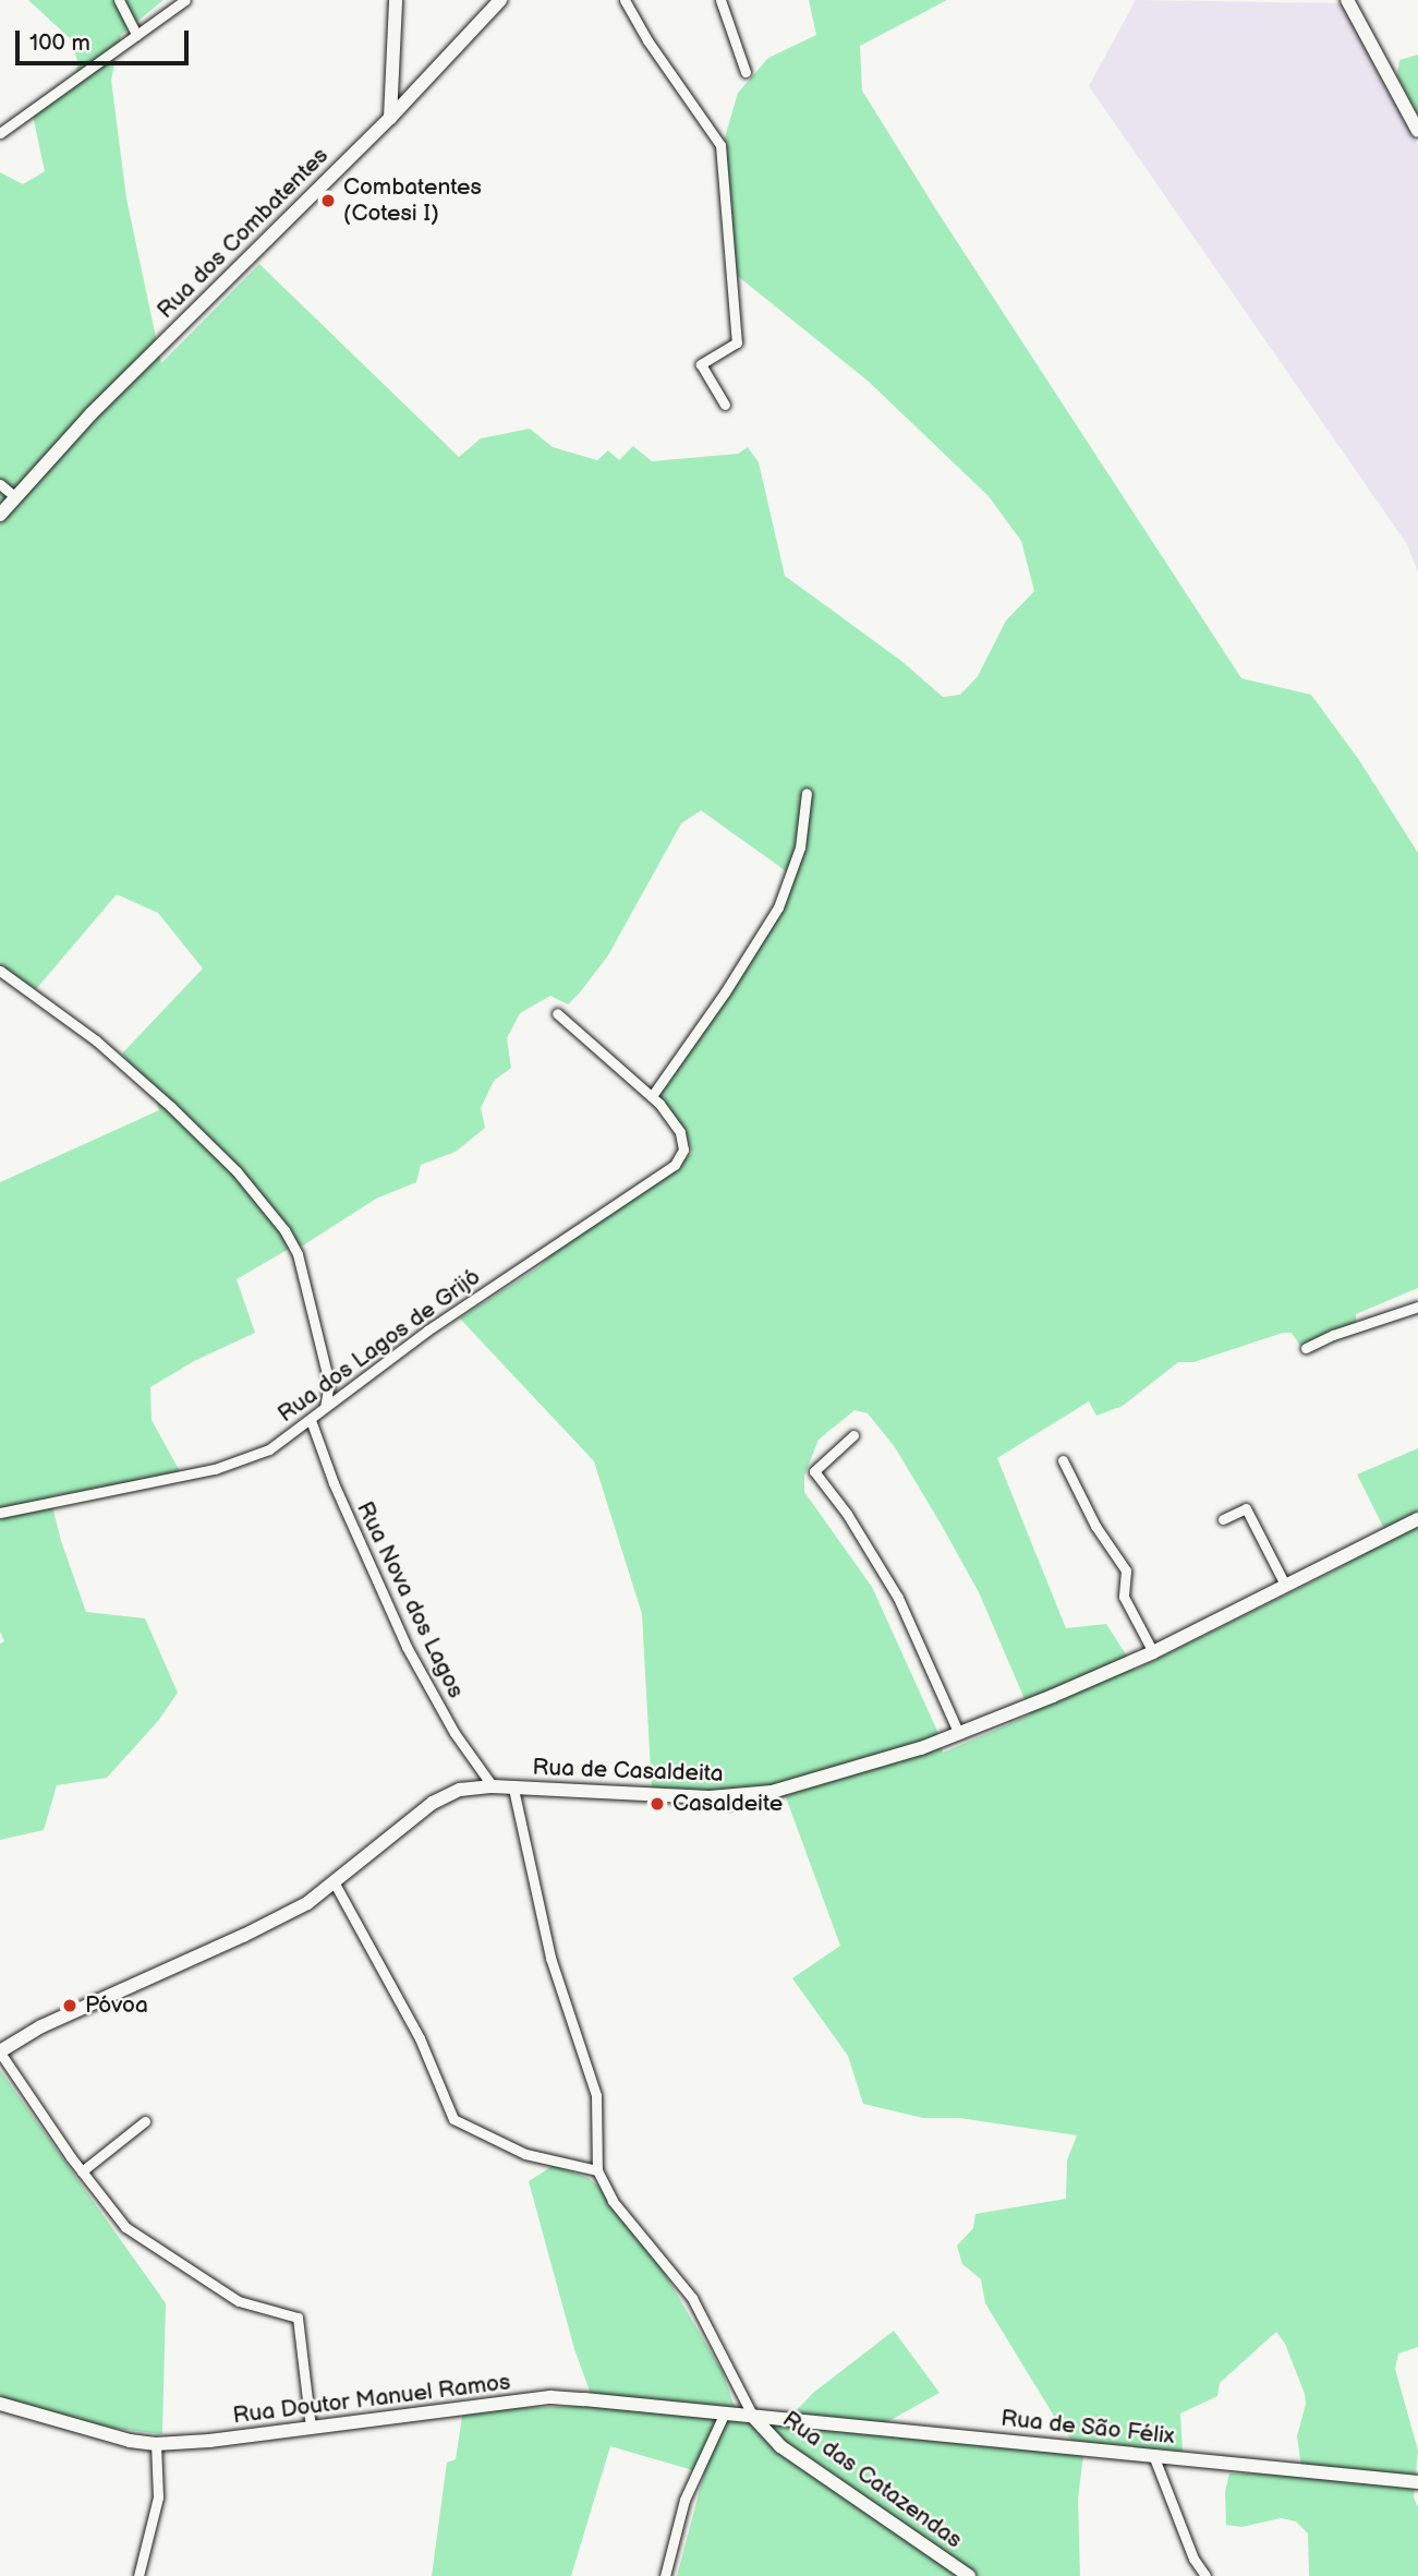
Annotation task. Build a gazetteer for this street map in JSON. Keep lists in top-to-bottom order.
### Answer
{
  "streets": {
    "main road": [
      "Rua dos Combatentes",
      "Rua de Casaldeita",
      "Rua Doutor Manuel Ramos",
      "Rua de São Félix",
      "Rua das Catazendas"
    ],
    "street": ["Rua dos Lagos de Grijó", "Rua Nova dos Lagos"]
  },
  "crossings": [
    ["Rua dos Lagos de Grijó", "Rua Nova dos Lagos"],
    ["Rua Nova dos Lagos", "Rua de Casaldeita"],
    ["Rua Doutor Manuel Ramos", "Rua de São Félix"],
    ["Rua Doutor Manuel Ramos", "Rua das Catazendas"],
    ["Rua de São Félix", "Rua das Catazendas"]
  ],
  "places": ["Combatentes (Cotesi I)", "Casaldeite", "Póvoa"],
  "scale_bar": "100 m"
}
